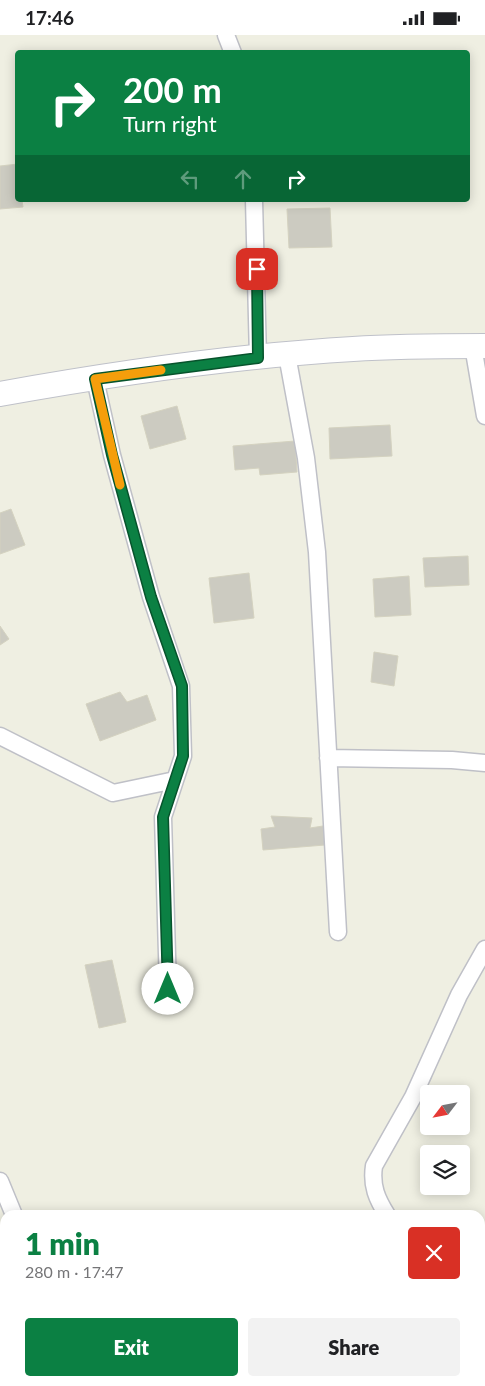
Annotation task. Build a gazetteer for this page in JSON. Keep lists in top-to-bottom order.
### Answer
{
  "north": "bottom left",
  "page": {
    "status": "17:46",
    "turn": ["200 m", "Turn right"],
    "heading": ["1 min", "280 m · 17:47"],
    "buttons": ["Exit", "Share"]
  }
}
